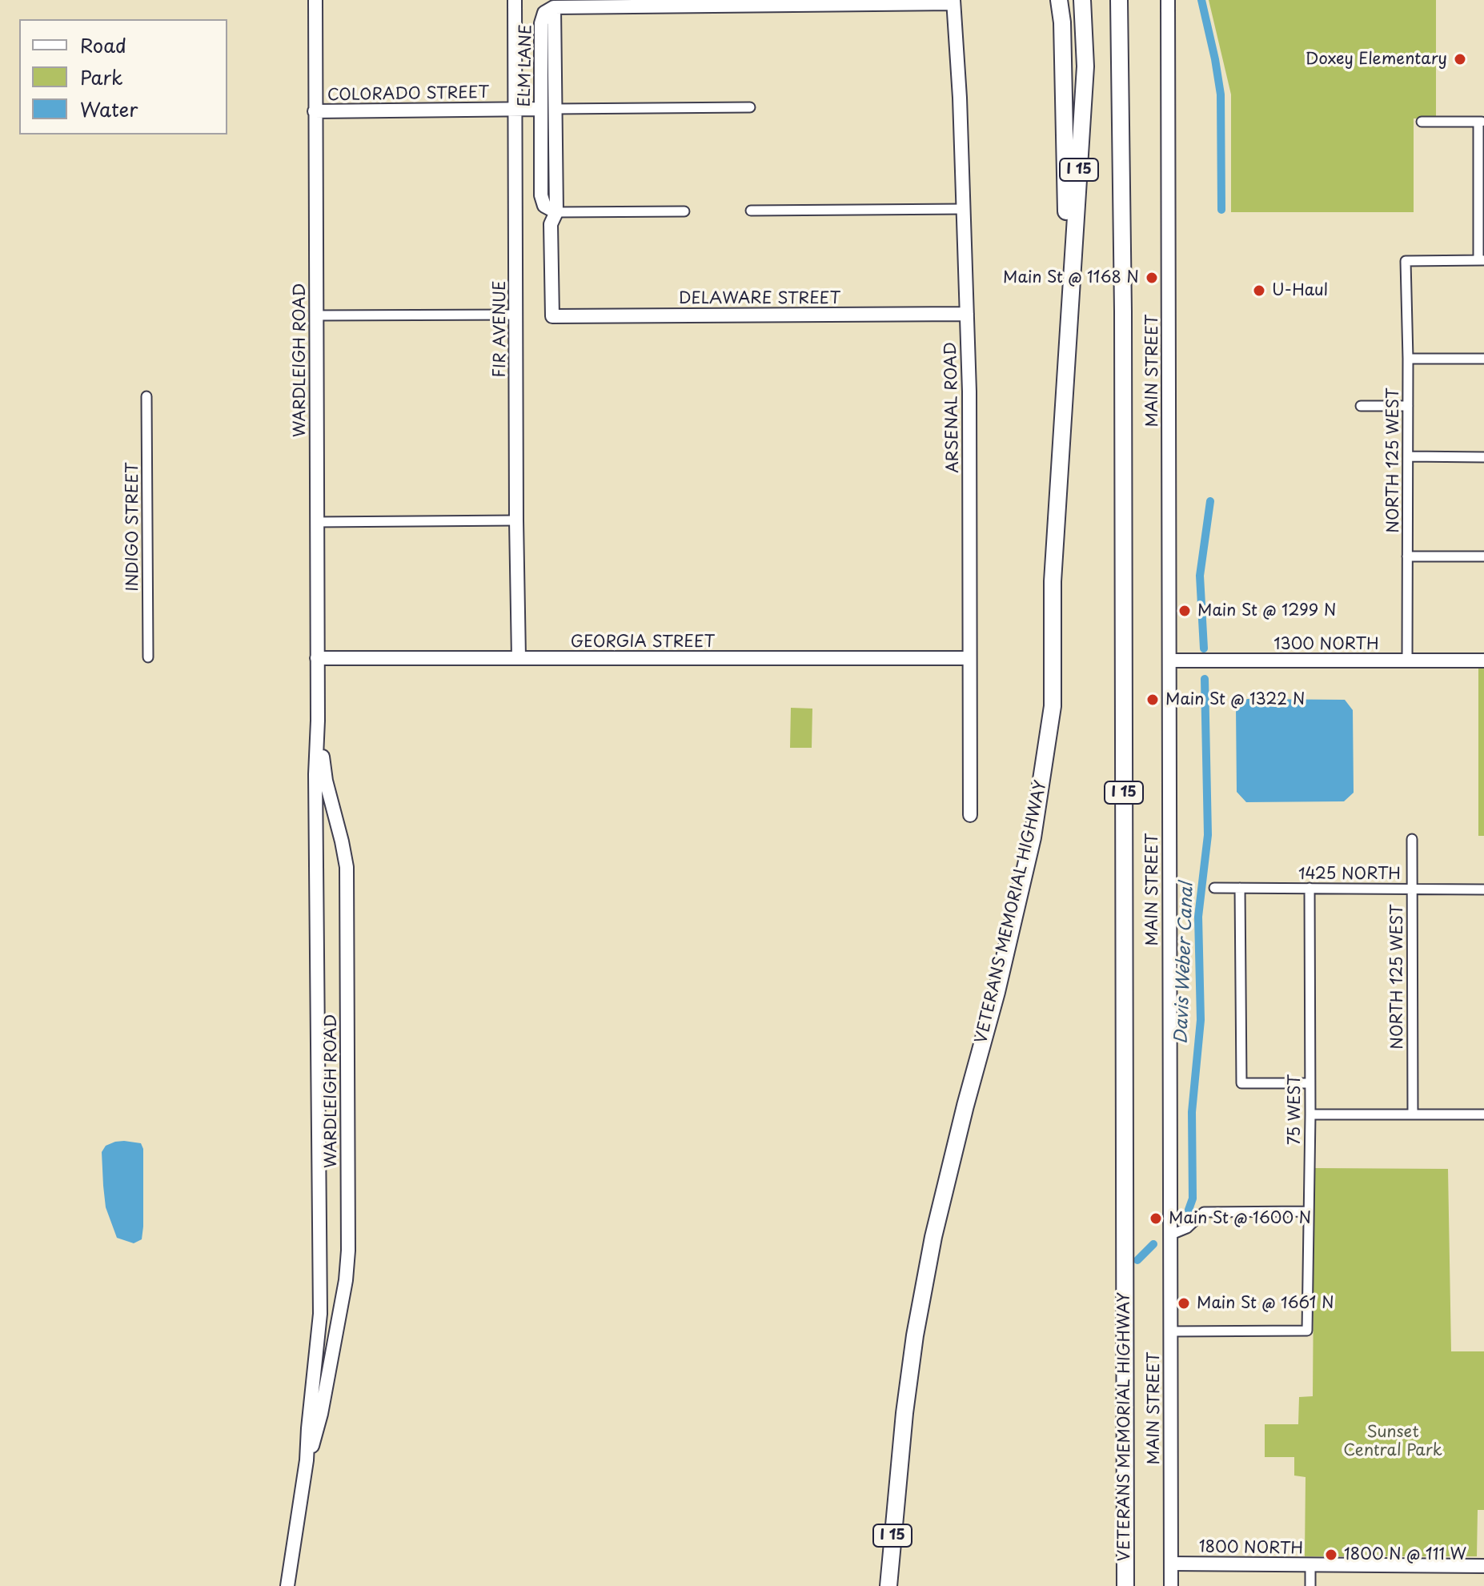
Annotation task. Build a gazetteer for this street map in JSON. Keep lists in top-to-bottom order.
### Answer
{
  "streets": {
    "highway": ["I 15", "VETERANS MEMORIAL HIGHWAY"],
    "main road": [
      "ELM LANE",
      "COLORADO STREET",
      "DELAWARE STREET",
      "FIR AVENUE",
      "WARDLEIGH ROAD",
      "MAIN STREET",
      "ARSENAL ROAD",
      "GEORGIA STREET",
      "1300 NORTH",
      "1800 NORTH"
    ],
    "street": [
      "NORTH 125 WEST",
      "INDIGO STREET",
      "1425 NORTH",
      "75 WEST"
    ]
  },
  "crossings": [
    ["ELM LANE", "COLORADO STREET"],
    ["ELM LANE", "DELAWARE STREET"],
    ["COLORADO STREET", "FIR AVENUE"],
    ["COLORADO STREET", "WARDLEIGH ROAD"],
    ["DELAWARE STREET", "ARSENAL ROAD"],
    ["FIR AVENUE", "GEORGIA STREET"],
    ["WARDLEIGH ROAD", "GEORGIA STREET"],
    ["MAIN STREET", "1300 NORTH"],
    ["MAIN STREET", "75 WEST"],
    ["MAIN STREET", "1800 NORTH"],
    ["ARSENAL ROAD", "GEORGIA STREET"],
    ["NORTH 125 WEST", "1300 NORTH"],
    ["NORTH 125 WEST", "1425 NORTH"],
    ["1425 NORTH", "75 WEST"]
  ],
  "water": ["Davis Weber Canal"],
  "parks": ["Sunset Central Park"],
  "places": [
    "Doxey Elementary",
    "Main St @ 1168 N",
    "U-Haul",
    "Main St @ 1299 N",
    "Main St @ 1322 N",
    "Main St @ 1600 N",
    "Main St @ 1661 N",
    "1800 N @ 111 W"
  ],
  "legend": ["Road", "Park", "Water"]
}
